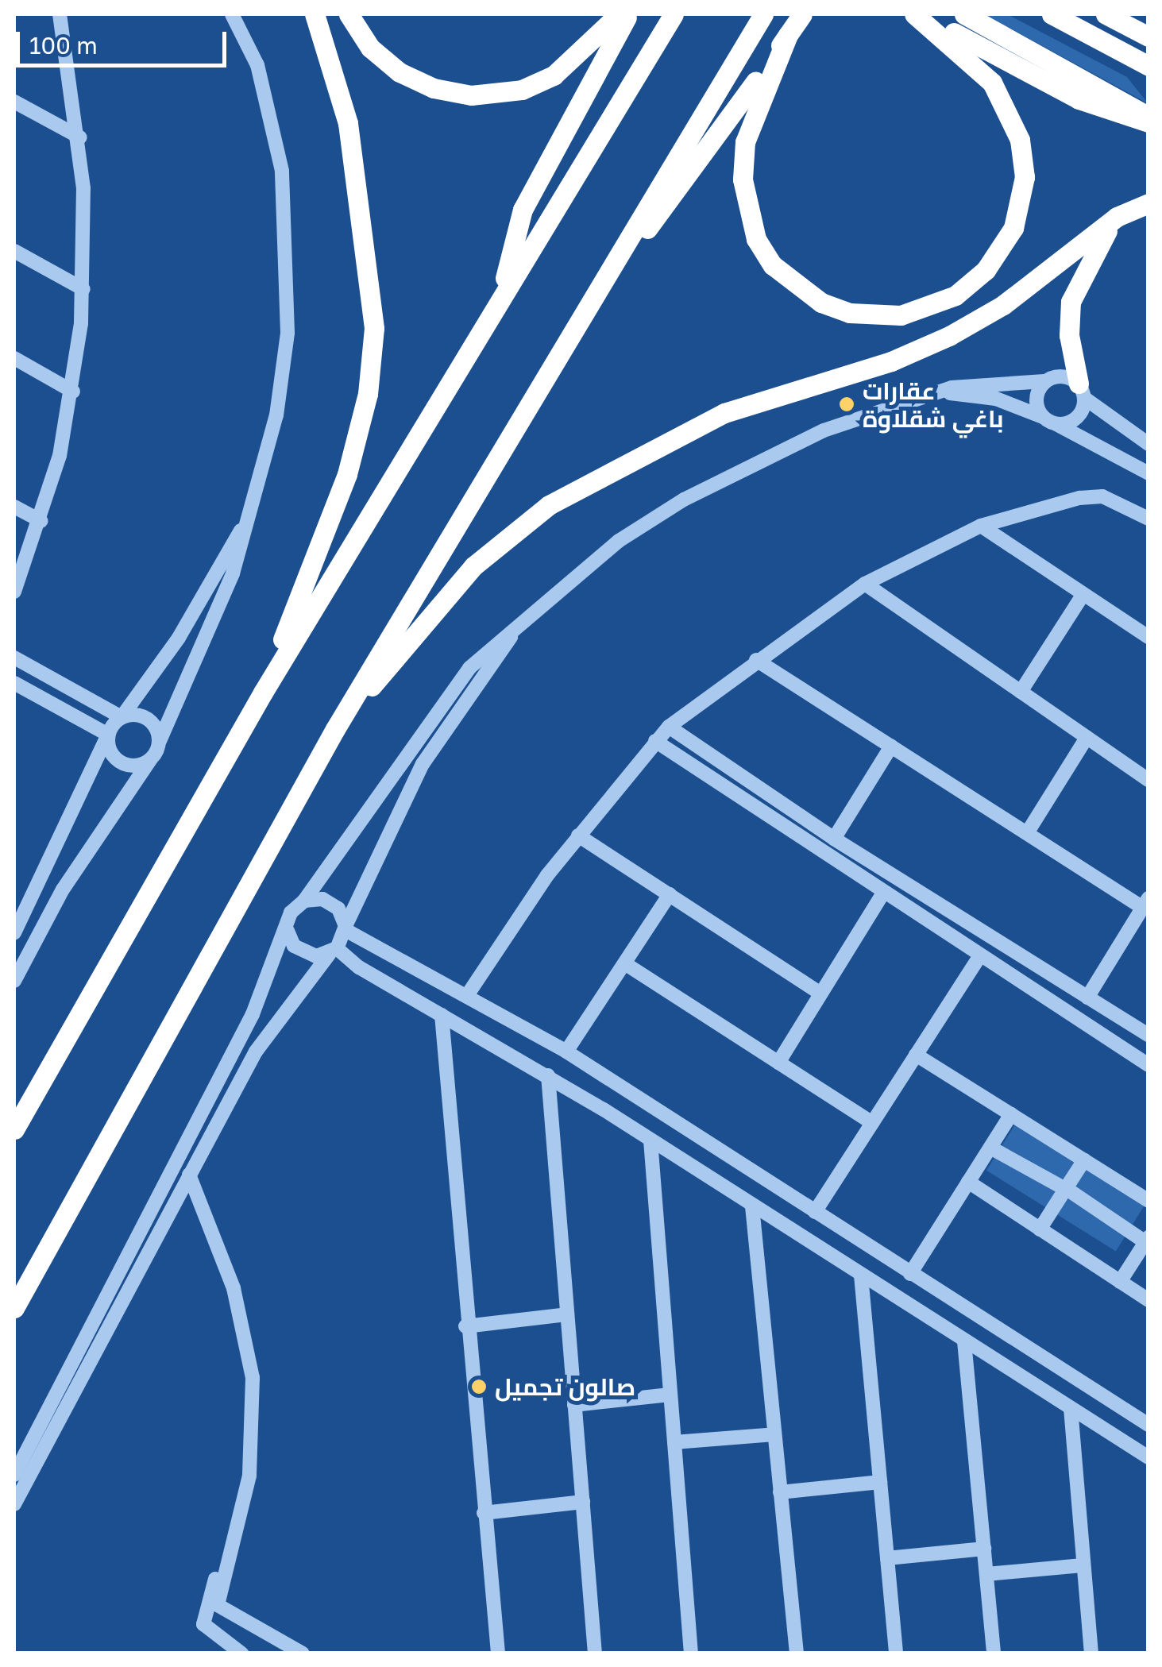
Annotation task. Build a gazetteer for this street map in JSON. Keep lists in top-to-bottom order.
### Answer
{
  "places": ["عقارات باغي شقلاوة", "صالون تجميل"],
  "scale_bar": "100 m"
}
